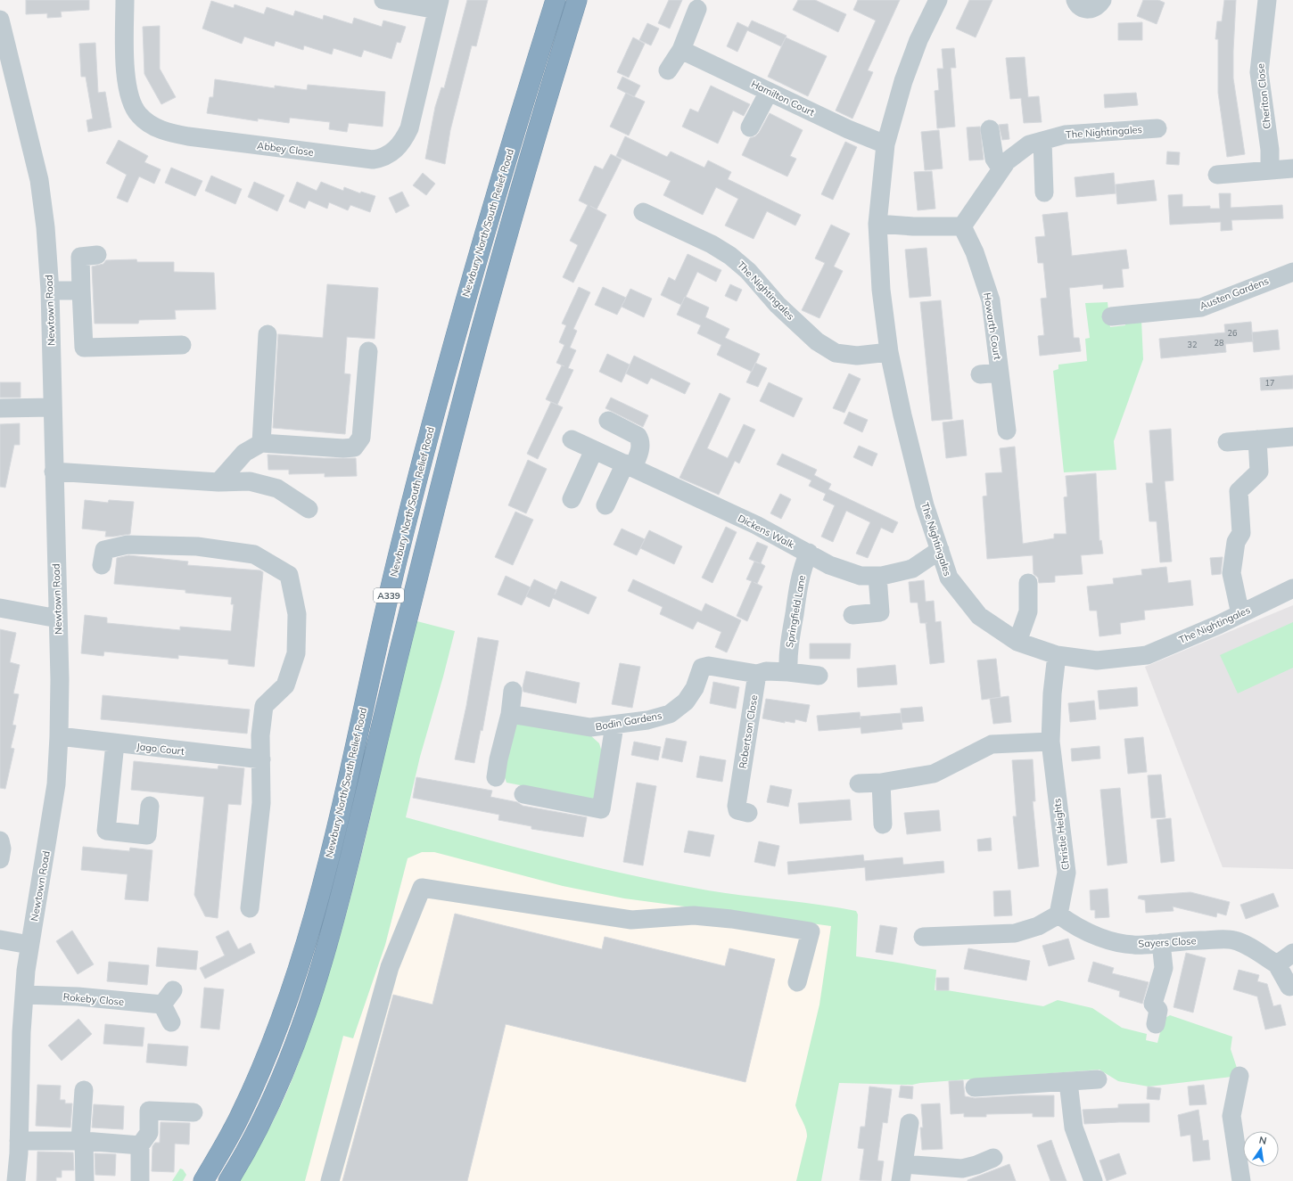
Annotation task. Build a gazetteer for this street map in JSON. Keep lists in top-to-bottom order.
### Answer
{
  "streets": {
    "highway": ["Newbury North/South Relief Road", "A339"],
    "street": [
      "Cheriton Close",
      "Hamilton Court",
      "The Nightingales",
      "Abbey Close",
      "Austen Gardens",
      "Newtown Road",
      "Howarth Court",
      "Dickens Walk",
      "Springfield Lane",
      "Bodin Gardens",
      "Robertson Close",
      "Jago Court",
      "Christie Heights",
      "Sayers Close",
      "Rokeby Close"
    ]
  },
  "crossings": [
    ["Hamilton Court", "The Nightingales"],
    ["The Nightingales", "Howarth Court"],
    ["The Nightingales", "Dickens Walk"],
    ["The Nightingales", "Christie Heights"],
    ["Newtown Road", "Jago Court"],
    ["Newtown Road", "Rokeby Close"],
    ["Dickens Walk", "Springfield Lane"],
    ["Bodin Gardens", "Robertson Close"],
    ["Christie Heights", "Sayers Close"]
  ],
  "house_numbers": [
    "26",
    "28",
    "32",
    "17"
  ],
  "north": "top"
}
